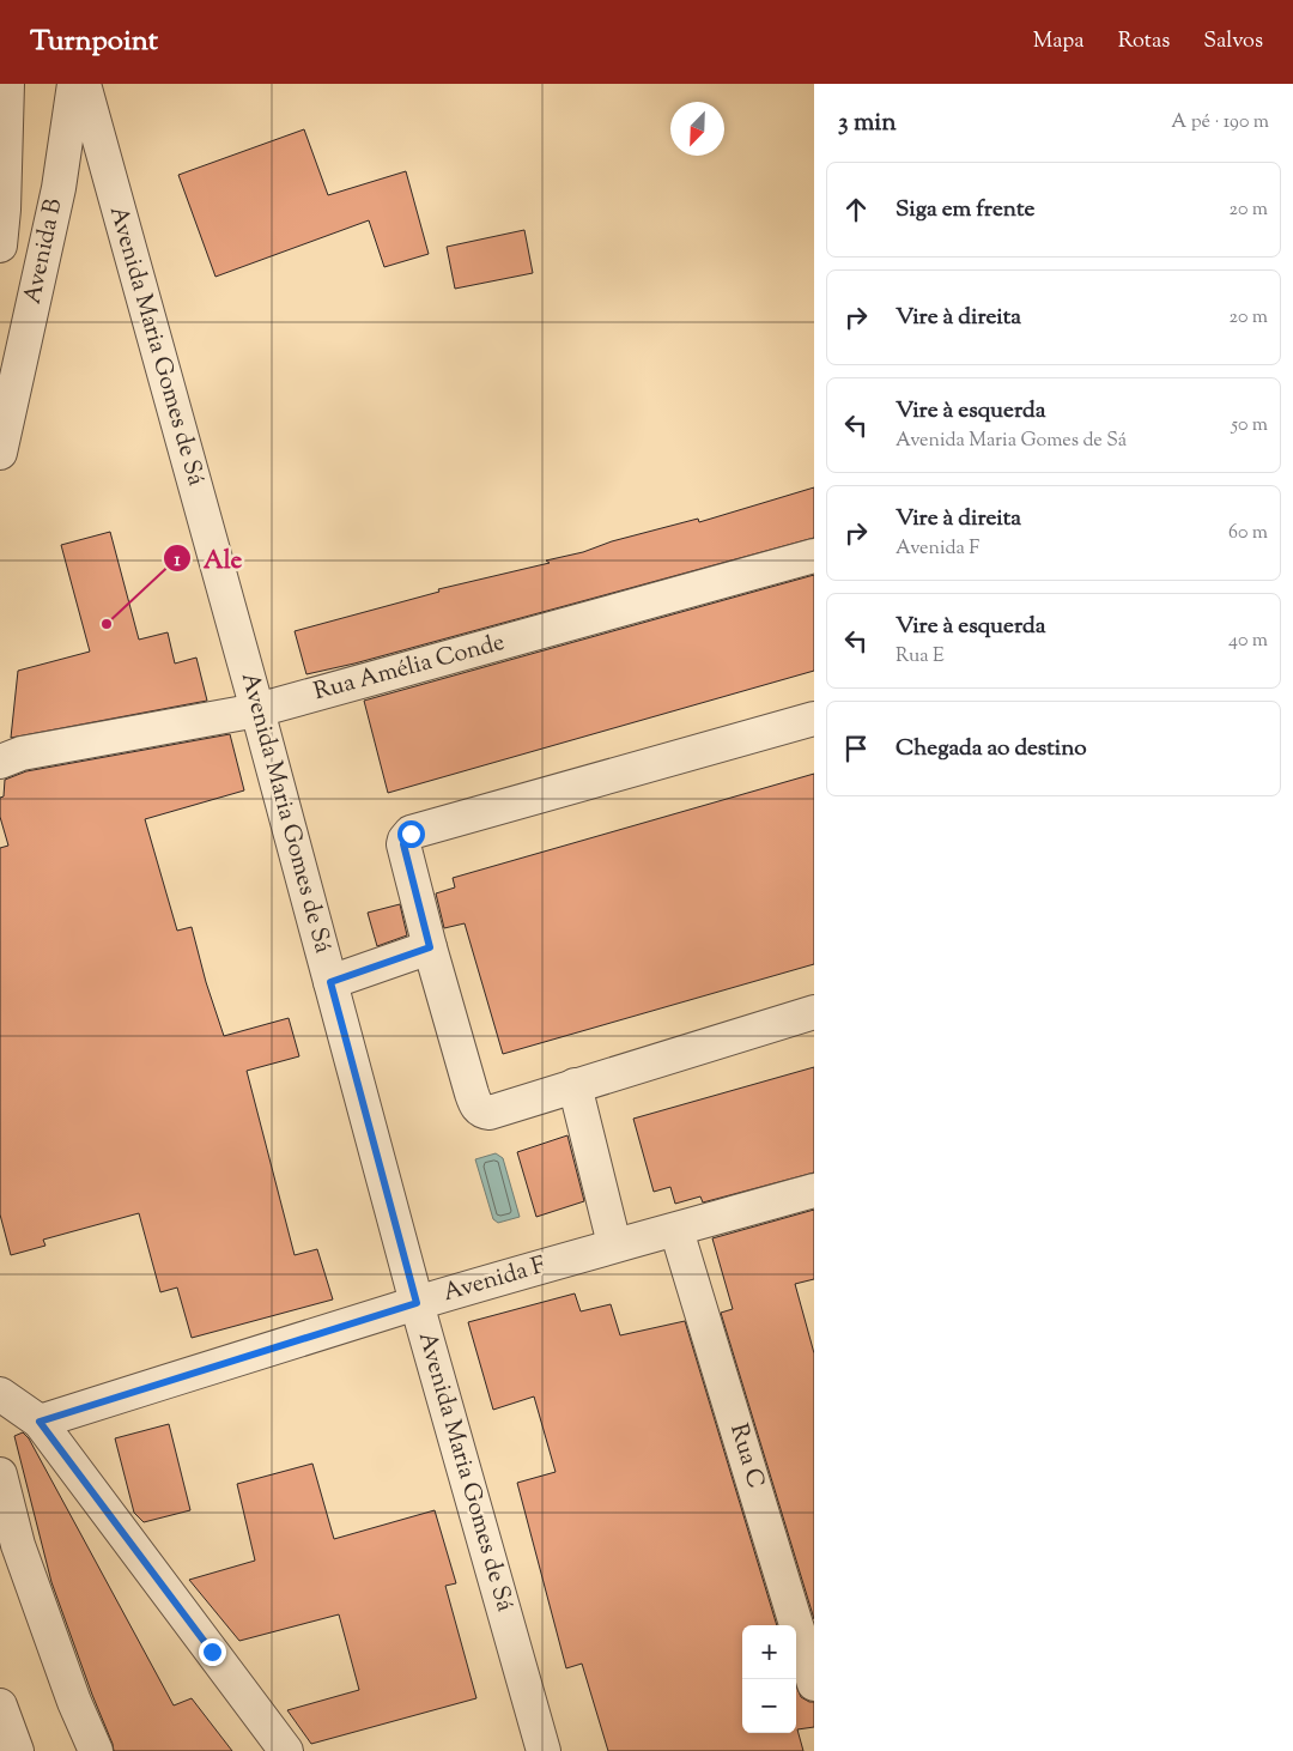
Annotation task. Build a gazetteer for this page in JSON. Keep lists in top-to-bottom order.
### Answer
{
  "streets": {
    "street": [
      "Avenida B",
      "Avenida Maria Gomes de Sá",
      "Rua Amélia Conde",
      "Avenida F",
      "Rua C"
    ]
  },
  "crossings": [
    ["Avenida Maria Gomes de Sá", "Rua Amélia Conde"],
    ["Avenida Maria Gomes de Sá", "Avenida F"],
    ["Avenida F", "Rua C"]
  ],
  "places": ["Ale"],
  "north": "bottom left",
  "page": {
    "header": "Turnpoint",
    "nav": ["Mapa", "Rotas", "Salvos"],
    "heading": ["3 min", "A pé · 190 m"],
    "list": [
      ["Siga em frente", "20 m"],
      ["Vire à direita", "20 m"],
      ["Vire à esquerda", "Avenida Maria Gomes de Sá", "50 m"],
      ["Vire à direita", "Avenida F", "60 m"],
      ["Vire à esquerda", "Rua E", "40 m"],
      "Chegada ao destino"
    ],
    "map_buttons": ["+", "−"]
  }
}
